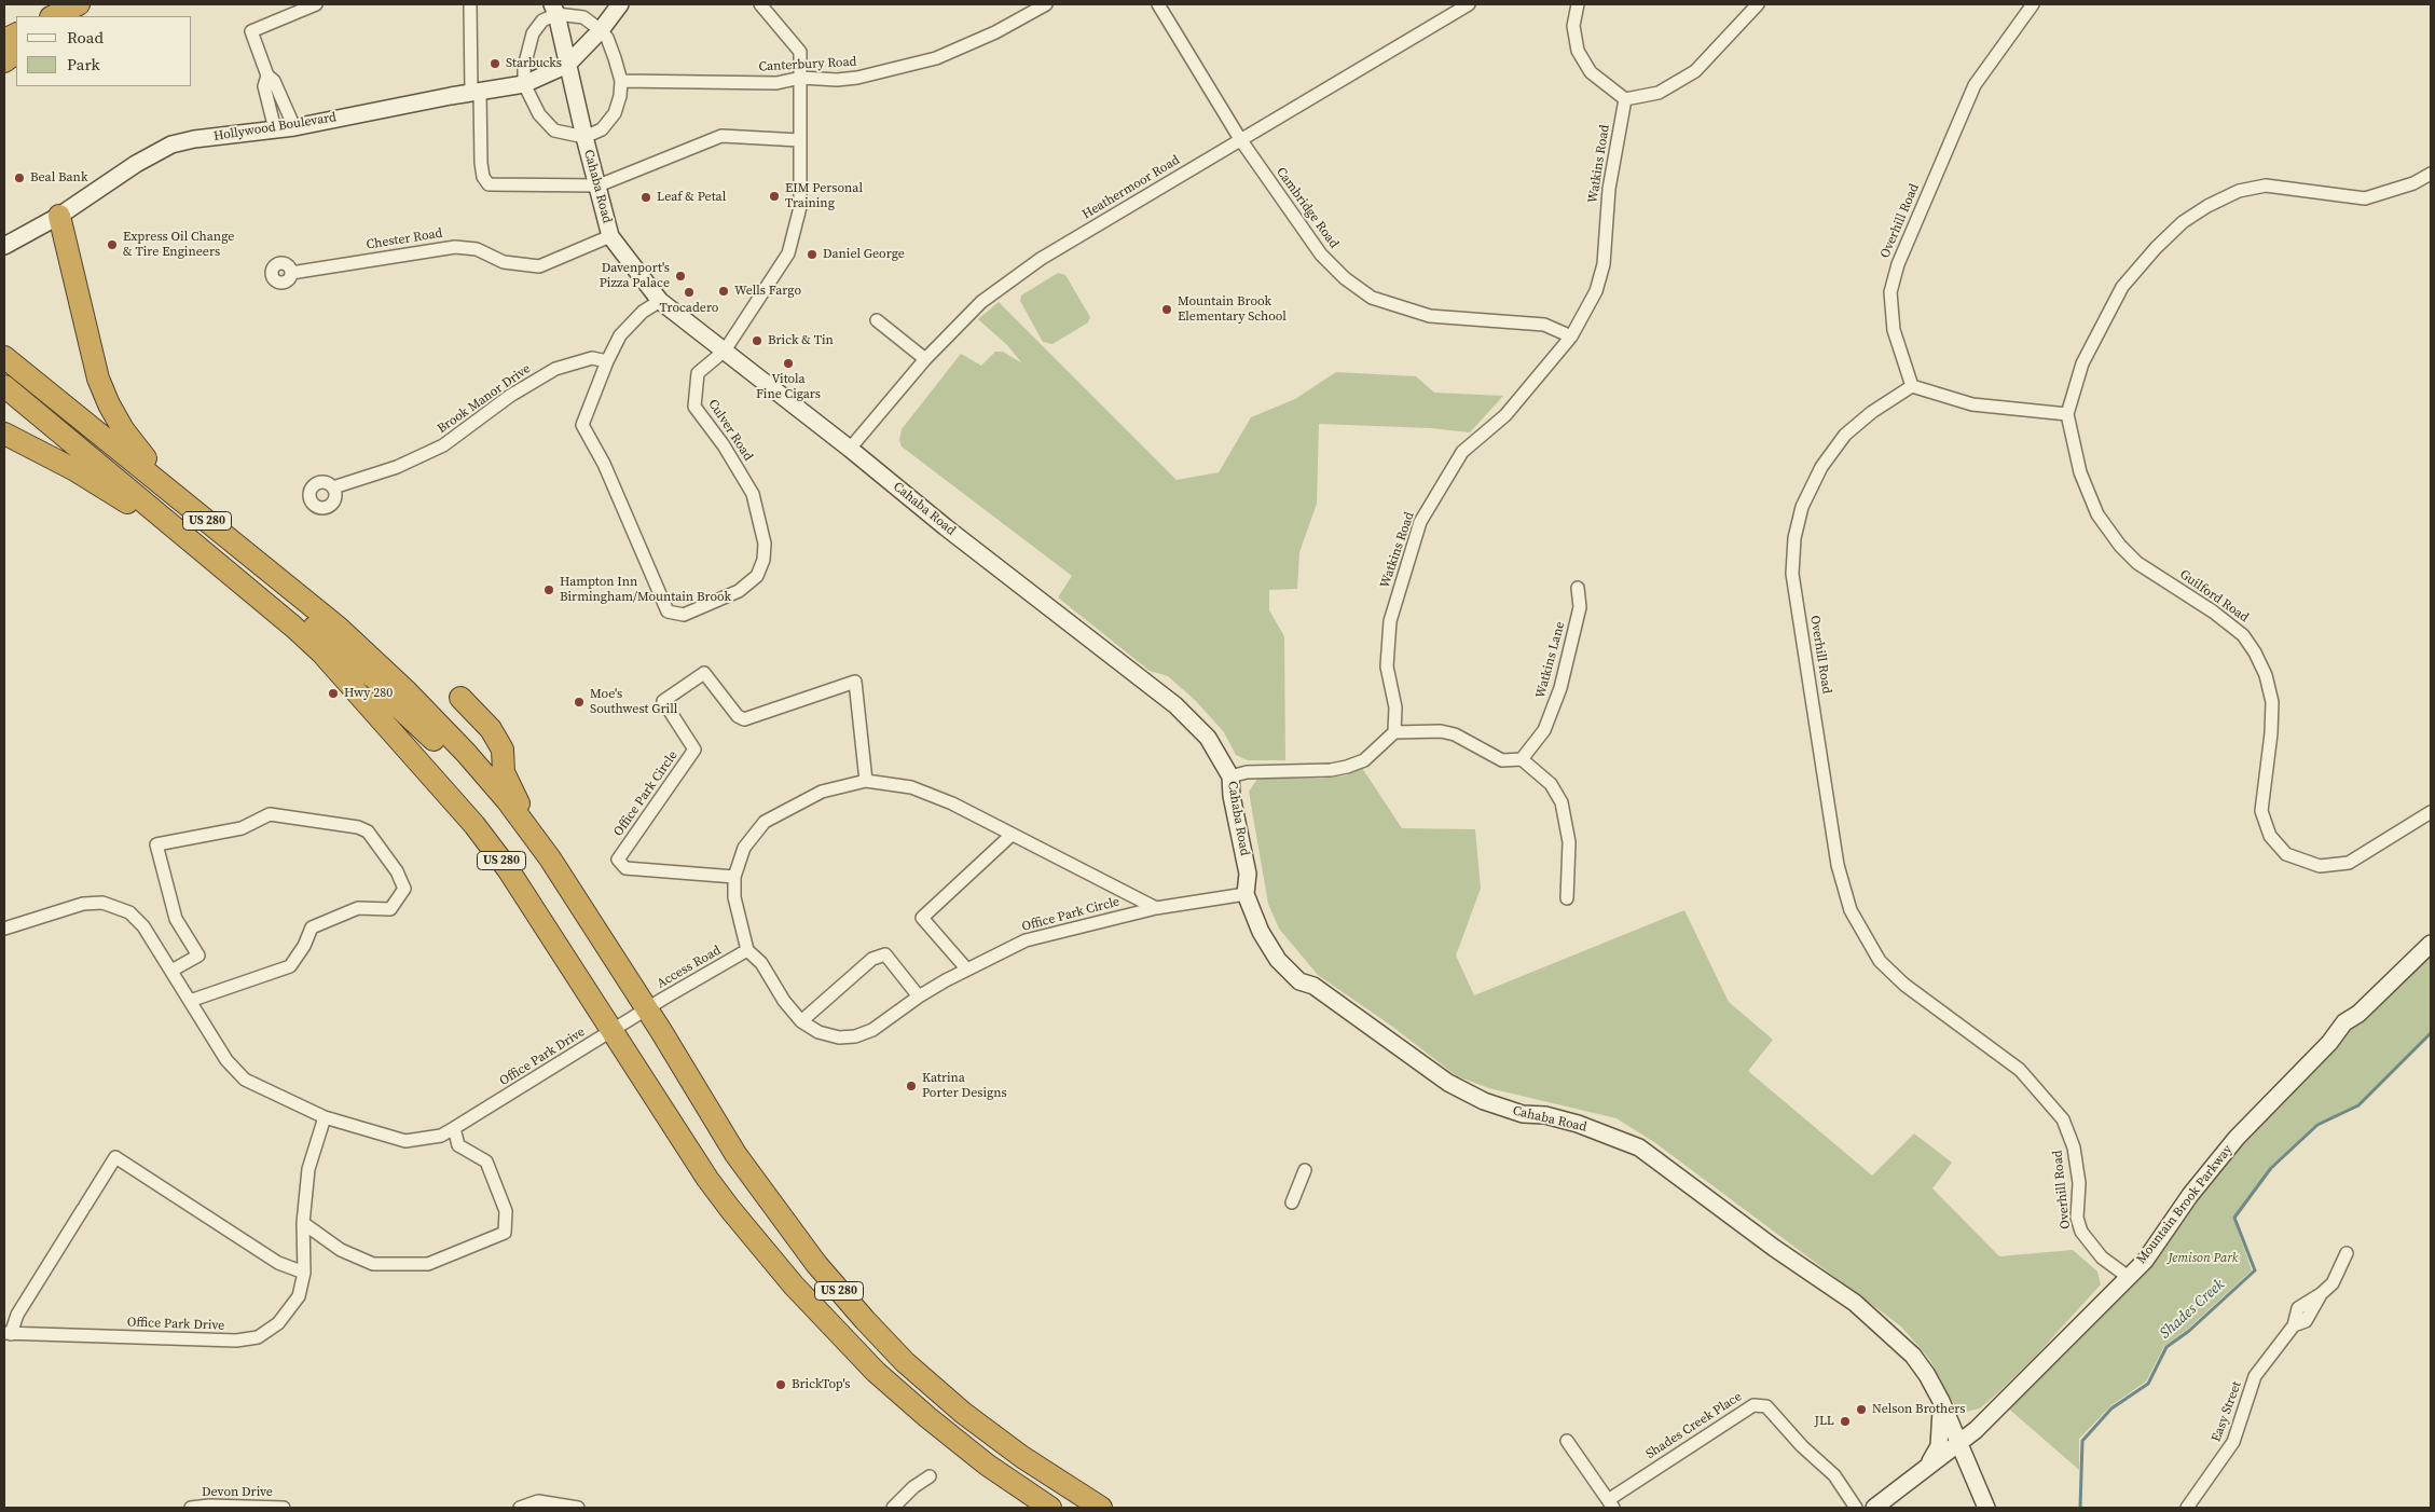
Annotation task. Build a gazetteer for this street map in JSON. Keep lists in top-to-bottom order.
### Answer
{
  "streets": {
    "highway": ["US 280"],
    "street": [
      "Canterbury Road",
      "Hollywood Boulevard",
      "Watkins Road",
      "Cahaba Road",
      "Heathermoor Road",
      "Cambridge Road",
      "Overhill Road",
      "Chester Road",
      "Brook Manor Drive",
      "Culver Road",
      "Guilford Road",
      "Watkins Lane",
      "Office Park Circle",
      "Access Road",
      "Office Park Drive",
      "Mountain Brook Parkway",
      "Easy Street",
      "Shades Creek Place",
      "Devon Drive"
    ]
  },
  "crossings": [
    ["Canterbury Road", "Culver Road"],
    ["Hollywood Boulevard", "Cahaba Road"],
    ["Watkins Road", "Cambridge Road"],
    ["Cahaba Road", "Heathermoor Road"],
    ["Cahaba Road", "Chester Road"],
    ["Cahaba Road", "Culver Road"],
    ["Cahaba Road", "Office Park Circle"],
    ["Cahaba Road", "Mountain Brook Parkway"],
    ["Heathermoor Road", "Cambridge Road"],
    ["Overhill Road", "Mountain Brook Parkway"],
    ["Brook Manor Drive", "Culver Road"],
    ["US 280", "Access Road"],
    ["US 280", "Office Park Drive"],
    ["Office Park Circle", "Access Road"],
    ["Access Road", "Office Park Drive"]
  ],
  "water": ["Shades Creek"],
  "parks": ["Jemison Park"],
  "places": [
    "Starbucks",
    "Beal Bank",
    "EIM Personal Training",
    "Leaf & Petal",
    "Express Oil Change & Tire Engineers",
    "Daniel George",
    "Davenport's Pizza Palace",
    "Wells Fargo",
    "Trocadero",
    "Mountain Brook Elementary School",
    "Brick & Tin",
    "Vitola Fine Cigars",
    "Hampton Inn Birmingham/Mountain Brook",
    "Hwy 280",
    "Moe's Southwest Grill",
    "Katrina Porter Designs",
    "BrickTop's",
    "Nelson Brothers",
    "JLL"
  ],
  "legend": ["Road", "Park"]
}
